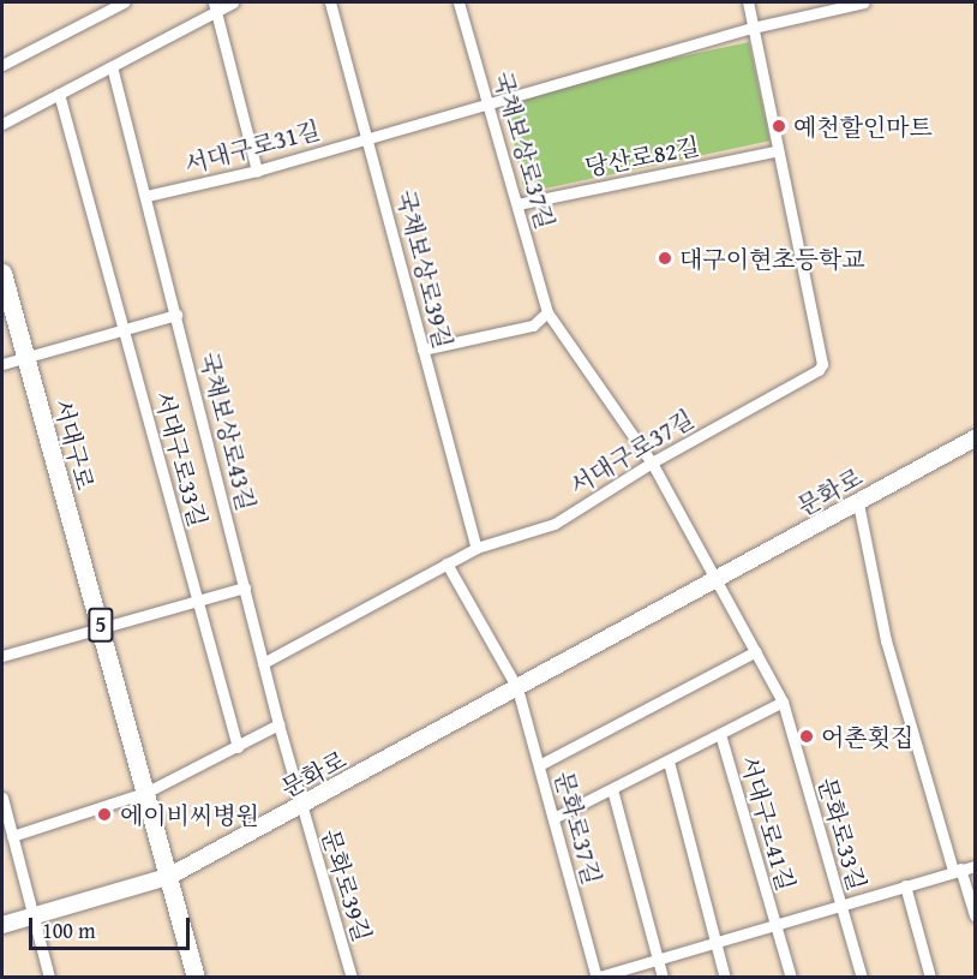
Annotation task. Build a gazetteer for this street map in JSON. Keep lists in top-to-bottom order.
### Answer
{
  "streets": {
    "main road": ["서대구로", "문화로", "5"],
    "street": [
      "서대구로31길",
      "국채보상로37길",
      "당산로82길",
      "국채보상로39길",
      "국채보상로43길",
      "서대구로37길",
      "서대구로33길",
      "서대구로41길",
      "문화로37길",
      "문화로33길",
      "문화로39길"
    ]
  },
  "crossings": [
    ["서대구로31길", "국채보상로37길"],
    ["서대구로31길", "국채보상로39길"],
    ["서대구로31길", "국채보상로43길"],
    ["국채보상로37길", "당산로82길"],
    ["국채보상로37길", "서대구로37길"],
    ["국채보상로37길", "문화로"],
    ["국채보상로37길", "문화로33길"],
    ["당산로82길", "서대구로37길"],
    ["국채보상로39길", "서대구로37길"],
    ["국채보상로43길", "서대구로37길"],
    ["국채보상로43길", "문화로"],
    ["국채보상로43길", "문화로39길"],
    ["서대구로", "문화로"],
    ["문화로", "문화로37길"],
    ["문화로", "문화로33길"],
    ["문화로", "문화로39길"],
    ["서대구로41길", "문화로37길"],
    ["서대구로41길", "문화로33길"]
  ],
  "places": [
    "예천할인마트",
    "대구이현초등학교",
    "어촌횟집",
    "에이비씨병원"
  ],
  "scale_bar": "100 m"
}
